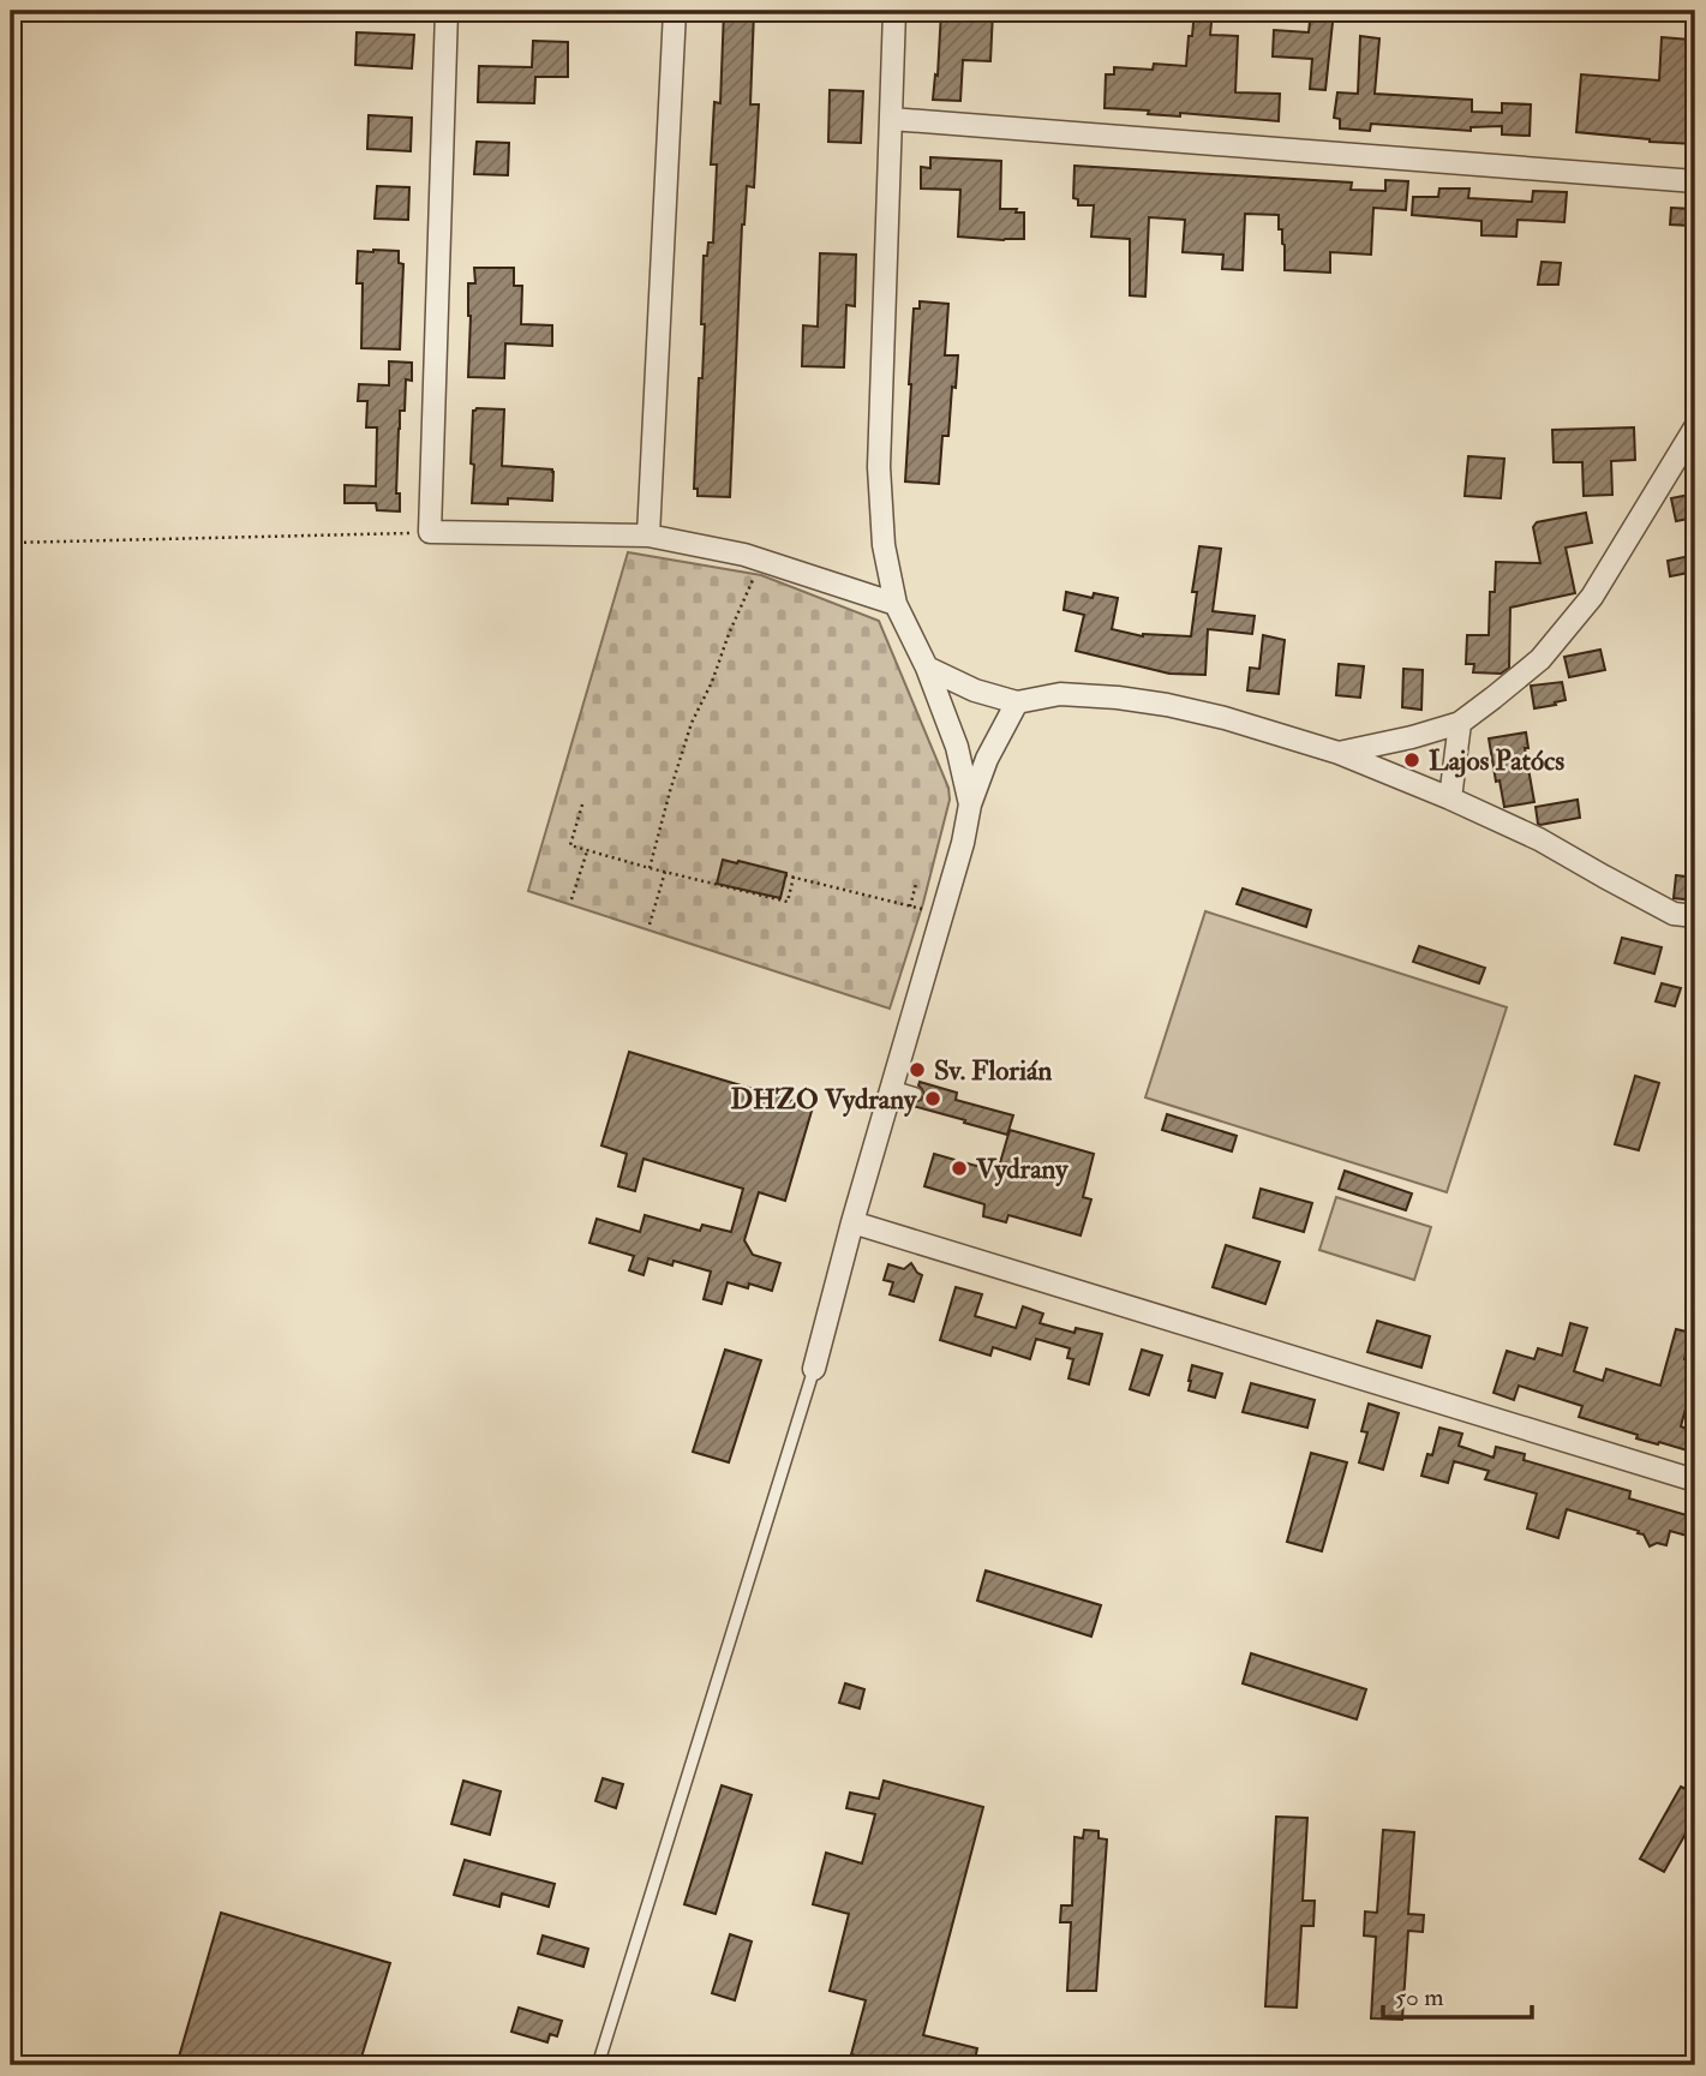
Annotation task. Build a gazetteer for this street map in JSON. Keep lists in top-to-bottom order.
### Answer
{
  "places": [
    "Lajos Patócs",
    "Sv. Florián",
    "DHZO Vydrany",
    "Vydrany"
  ],
  "scale_bar": "50 m"
}
